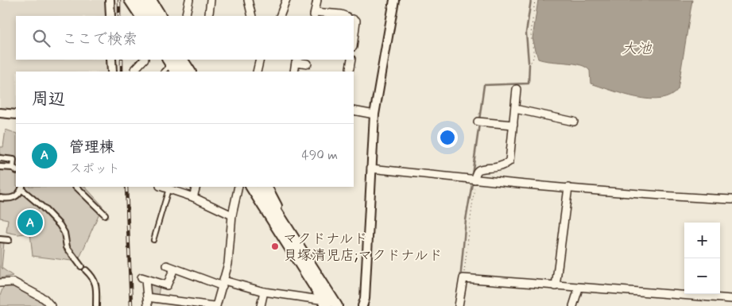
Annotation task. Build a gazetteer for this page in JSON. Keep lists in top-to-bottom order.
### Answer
{
  "water": ["大池"],
  "places": ["マクドナルド 貝塚清児店;マクドナルド"],
  "page": {
    "search": "ここで検索",
    "heading": "周辺",
    "list": [
      {
        "mark": "A",
        "name": "管理棟",
        "note": "スポット",
        "value": "490 m"
      }
    ],
    "pins": "A",
    "map_buttons": ["+", "−"]
  }
}
